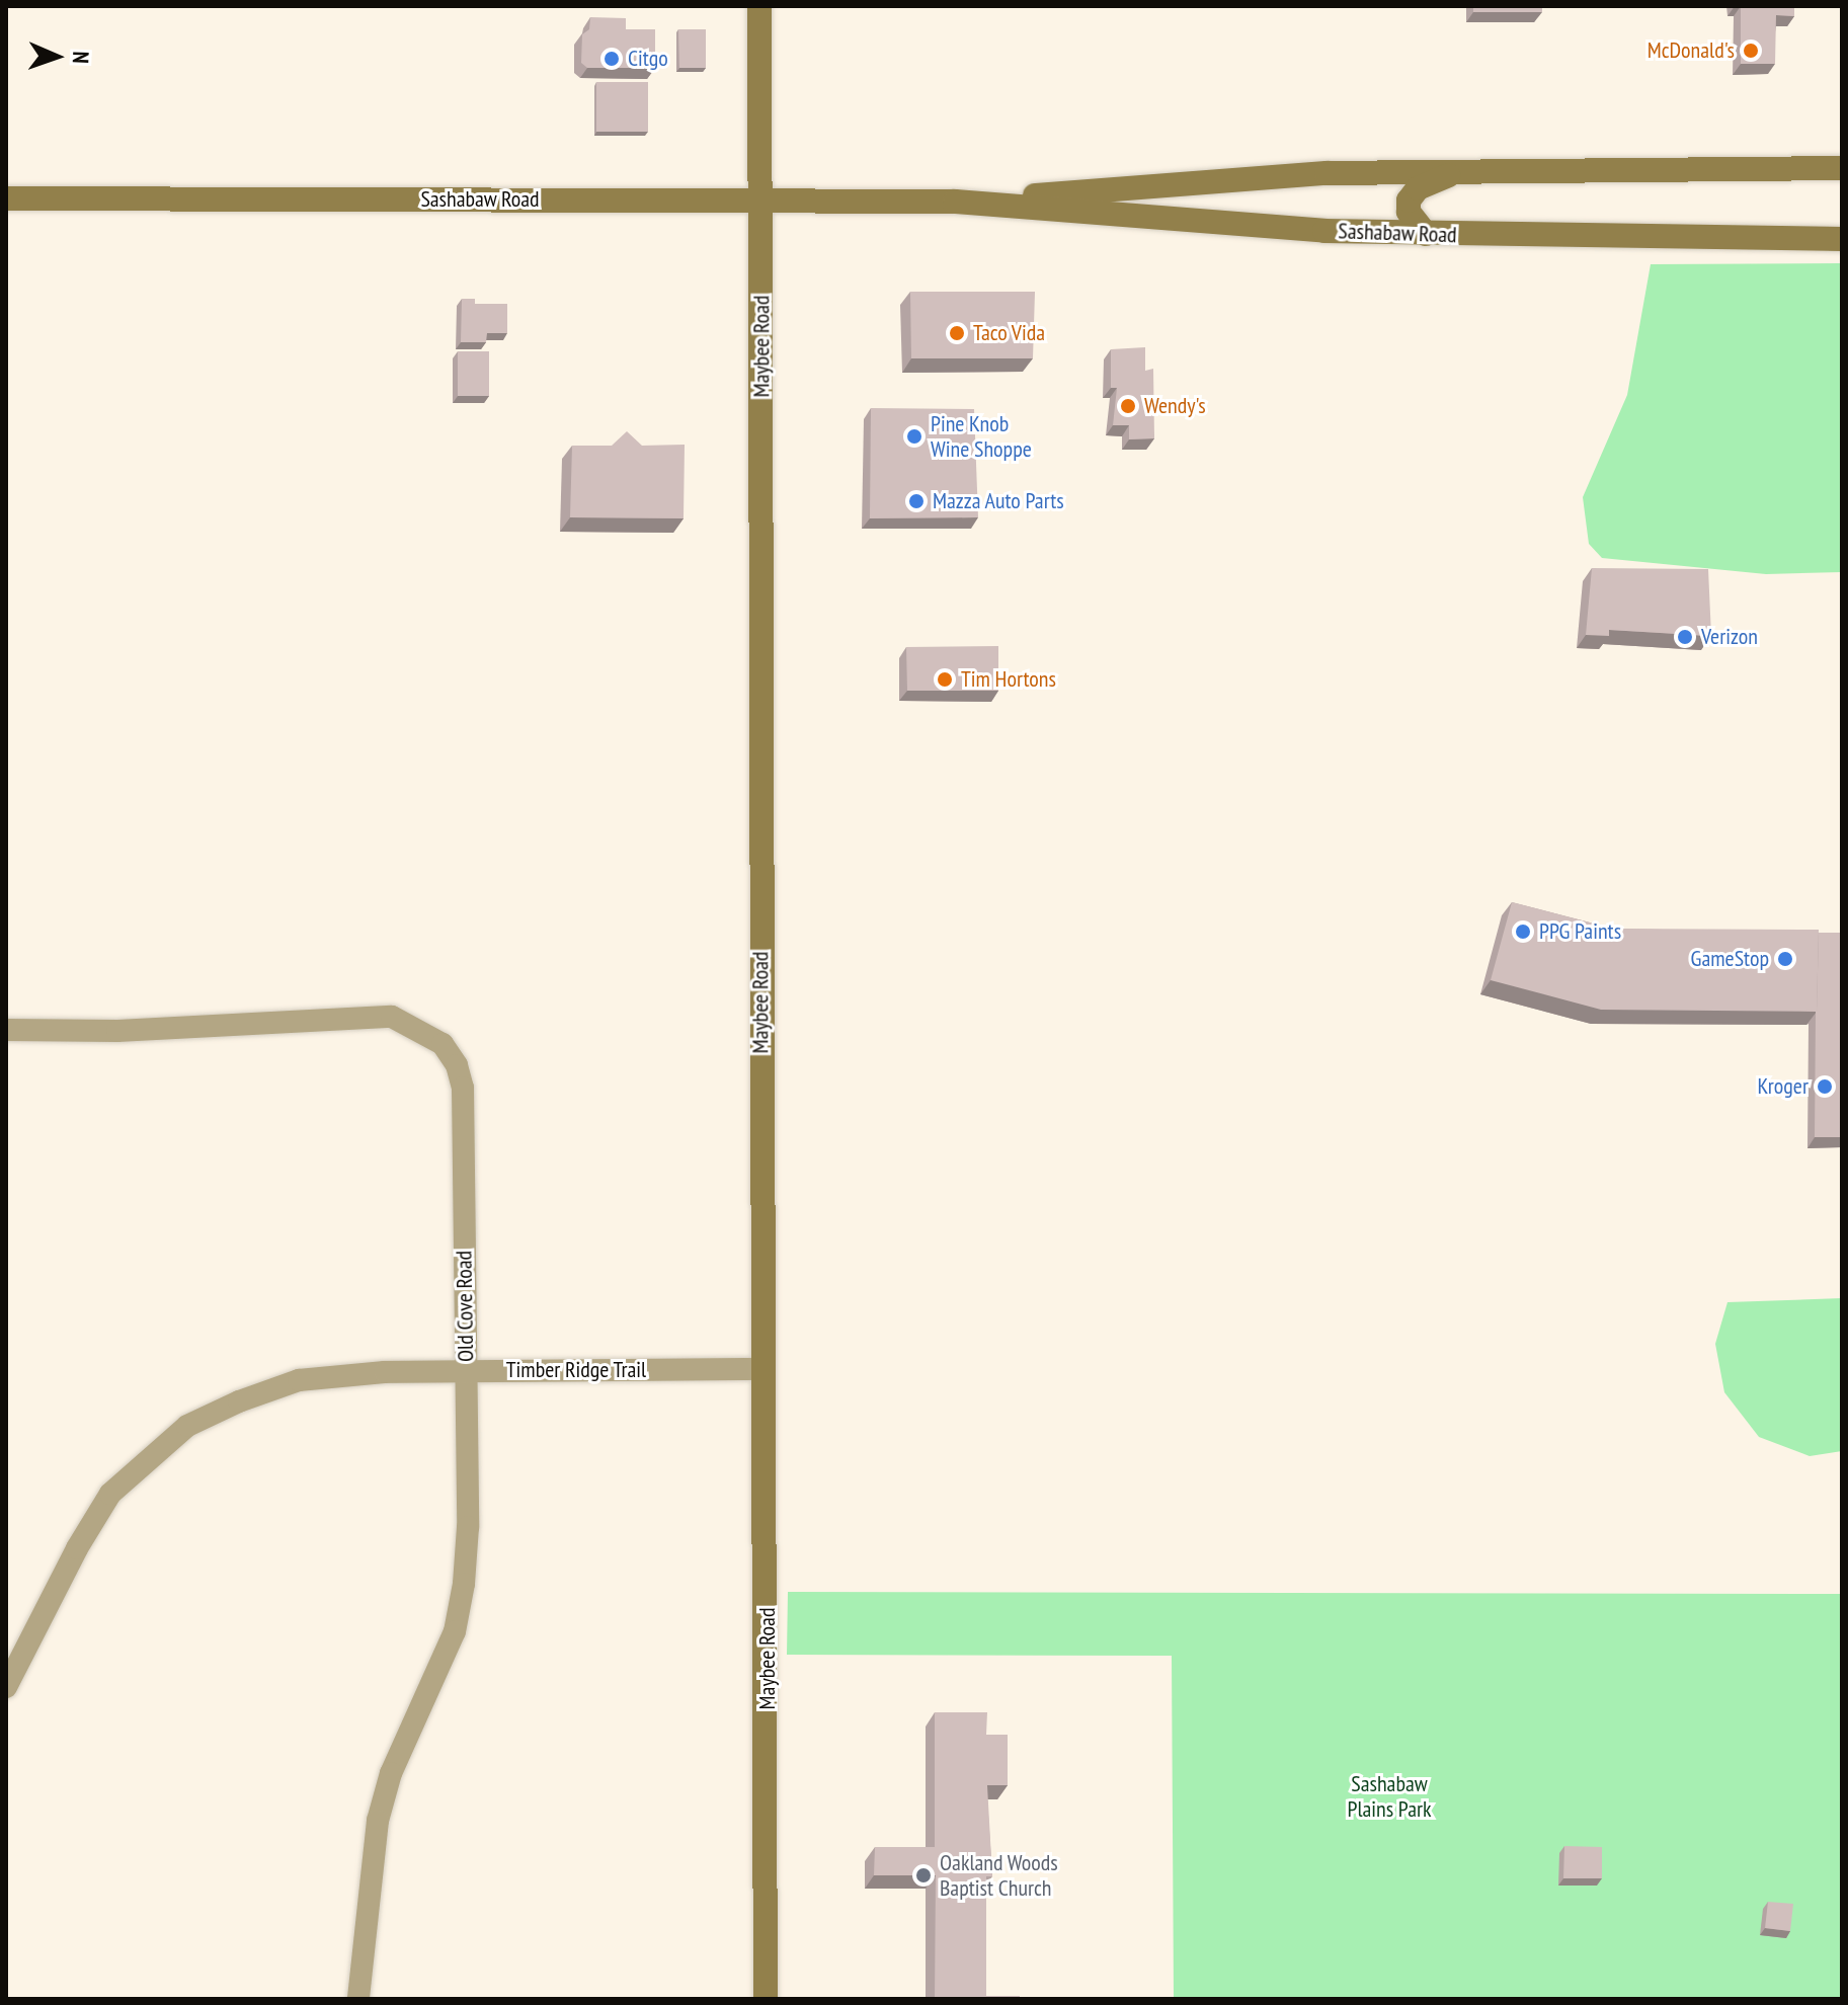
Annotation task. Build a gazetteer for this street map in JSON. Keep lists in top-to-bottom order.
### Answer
{
  "streets": {
    "main road": ["Sashabaw Road", "Maybee Road"],
    "street": ["Old Cove Road", "Timber Ridge Trail"]
  },
  "crossings": [
    ["Sashabaw Road", "Maybee Road"],
    ["Maybee Road", "Timber Ridge Trail"],
    ["Old Cove Road", "Timber Ridge Trail"]
  ],
  "parks": ["Sashabaw Plains Park"],
  "places": [
    "McDonald's",
    "Citgo",
    "Taco Vida",
    "Wendy's",
    "Pine Knob Wine Shoppe",
    "Mazza Auto Parts",
    "Verizon",
    "Tim Hortons",
    "PPG Paints",
    "GameStop",
    "Kroger",
    "Oakland Woods Baptist Church"
  ],
  "north": "right"
}
